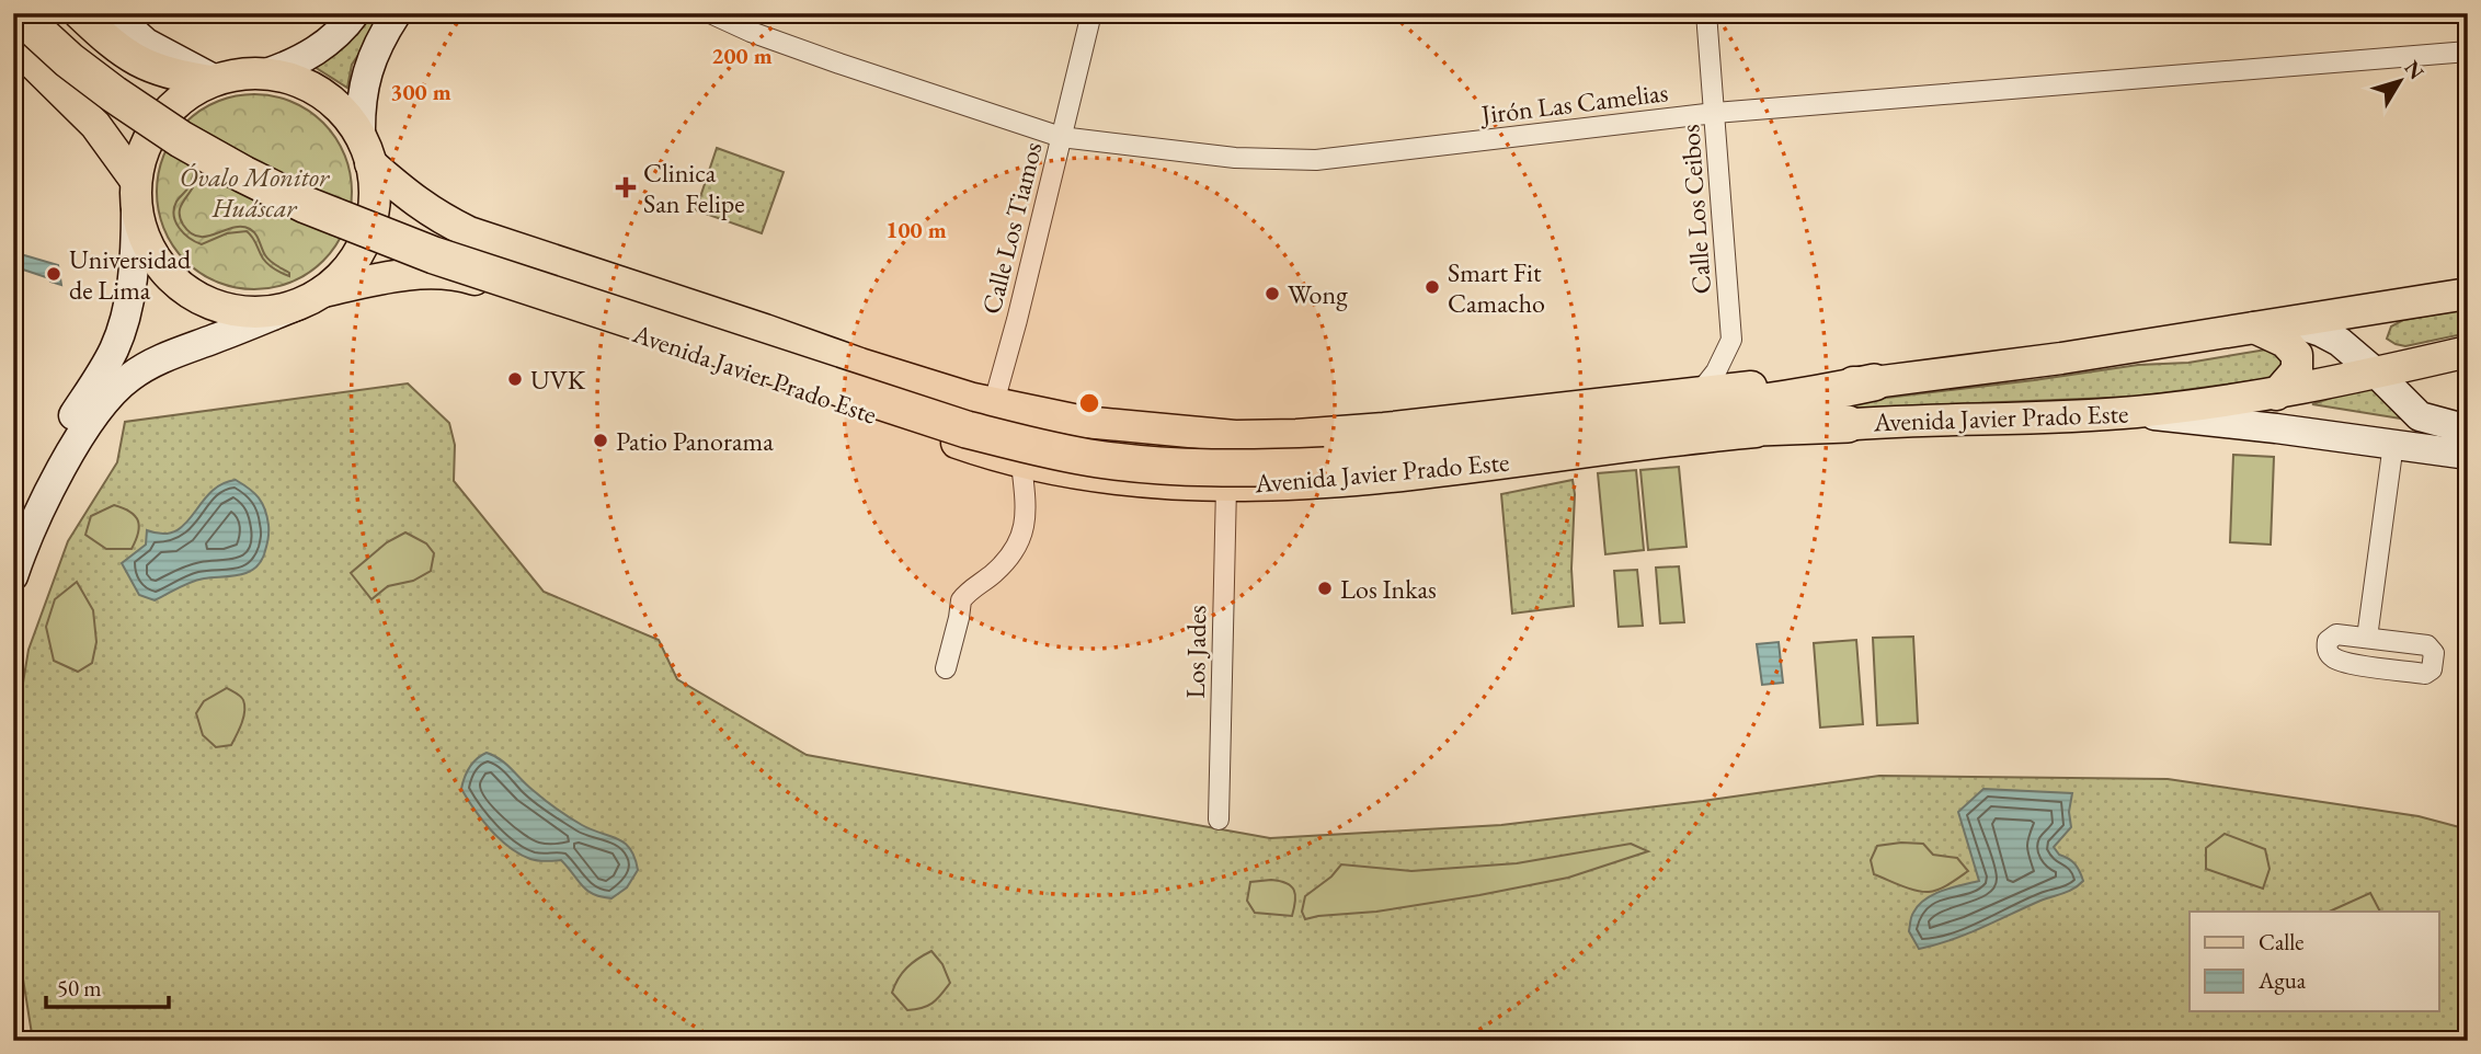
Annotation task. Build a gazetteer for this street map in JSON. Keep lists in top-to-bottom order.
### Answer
{
  "streets": {
    "main road": ["Avenida Javier Prado Este"],
    "street": [
      "Jirón Las Camelias",
      "Calle Los Ceibos",
      "Calle Los Tiamos",
      "Los Jades"
    ]
  },
  "crossings": [
    ["Jirón Las Camelias", "Calle Los Ceibos"],
    ["Jirón Las Camelias", "Calle Los Tiamos"],
    ["Calle Los Ceibos", "Avenida Javier Prado Este"],
    ["Calle Los Tiamos", "Avenida Javier Prado Este"],
    ["Avenida Javier Prado Este", "Los Jades"]
  ],
  "parks": ["Óvalo Monitor Huáscar"],
  "places": {
    "health": ["Clinica San Felipe"],
    "other": [
      "Universidad de Lima",
      "Smart Fit Camacho",
      "Wong",
      "UVK",
      "Patio Panorama",
      "Los Inkas"
    ]
  },
  "legend": ["Calle", "Agua"],
  "scale_bar": "50 m",
  "north": "top right",
  "rings": ["200 m", "300 m", "100 m"]
}
